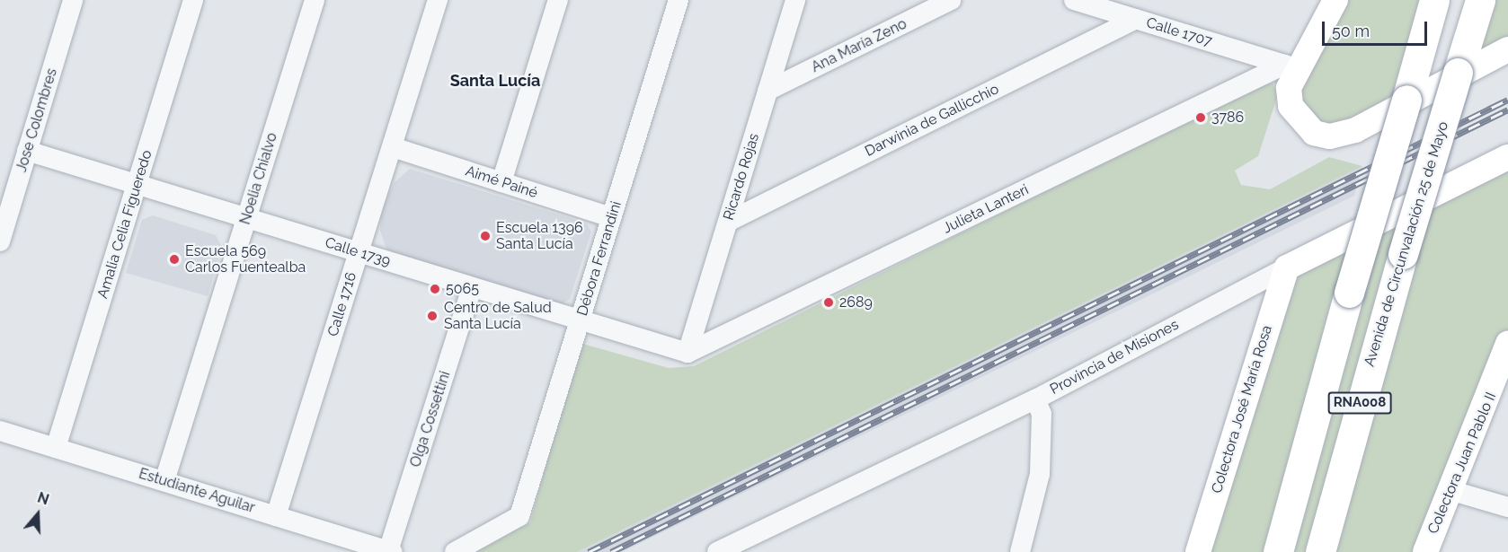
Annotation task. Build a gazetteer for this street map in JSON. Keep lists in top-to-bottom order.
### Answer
{
  "streets": {
    "highway": ["Avenida de Circunvalación 25 de Mayo", "RNA008"],
    "main road": ["Provincia de Misiones", "Colectora José María Rosa", "Colectora Juan Pablo II"],
    "street": [
      "Calle 1707",
      "Ana María Zeno",
      "Jose Colombres",
      "Darwinia de Gallicchio",
      "Ricardo Rojas",
      "Noelia Chialvo",
      "Aimé Painé",
      "Julieta Lanteri",
      "Amalia Celia Figueredo",
      "Calle 1739",
      "Débora Ferrandini",
      "Calle 1716",
      "Olga Cossettini",
      "Estudiante Aguilar"
    ]
  },
  "crossings": [
    ["Calle 1707", "Darwinia de Gallicchio"],
    ["Calle 1707", "Julieta Lanteri"],
    ["Ana María Zeno", "Ricardo Rojas"],
    ["Jose Colombres", "Calle 1739"],
    ["Darwinia de Gallicchio", "Ricardo Rojas"],
    ["Ricardo Rojas", "Julieta Lanteri"],
    ["Ricardo Rojas", "Calle 1739"],
    ["Noelia Chialvo", "Calle 1739"],
    ["Noelia Chialvo", "Estudiante Aguilar"],
    ["Aimé Painé", "Débora Ferrandini"],
    ["Aimé Painé", "Calle 1716"],
    ["Julieta Lanteri", "Calle 1739"],
    ["Amalia Celia Figueredo", "Calle 1739"],
    ["Amalia Celia Figueredo", "Estudiante Aguilar"],
    ["Calle 1739", "Débora Ferrandini"],
    ["Calle 1739", "Calle 1716"],
    ["Calle 1739", "Olga Cossettini"],
    ["Calle 1716", "Estudiante Aguilar"],
    ["Provincia de Misiones", "Colectora José María Rosa"],
    ["Olga Cossettini", "Estudiante Aguilar"]
  ],
  "districts": ["Santa Lucía"],
  "places": [
    "3786",
    "Escuela 1396 Santa Lucía",
    "Escuela 569 Carlos Fuentealba",
    "5065",
    "2689",
    "Centro de Salud Santa Lucía"
  ],
  "scale_bar": "50 m",
  "north": "top"
}
